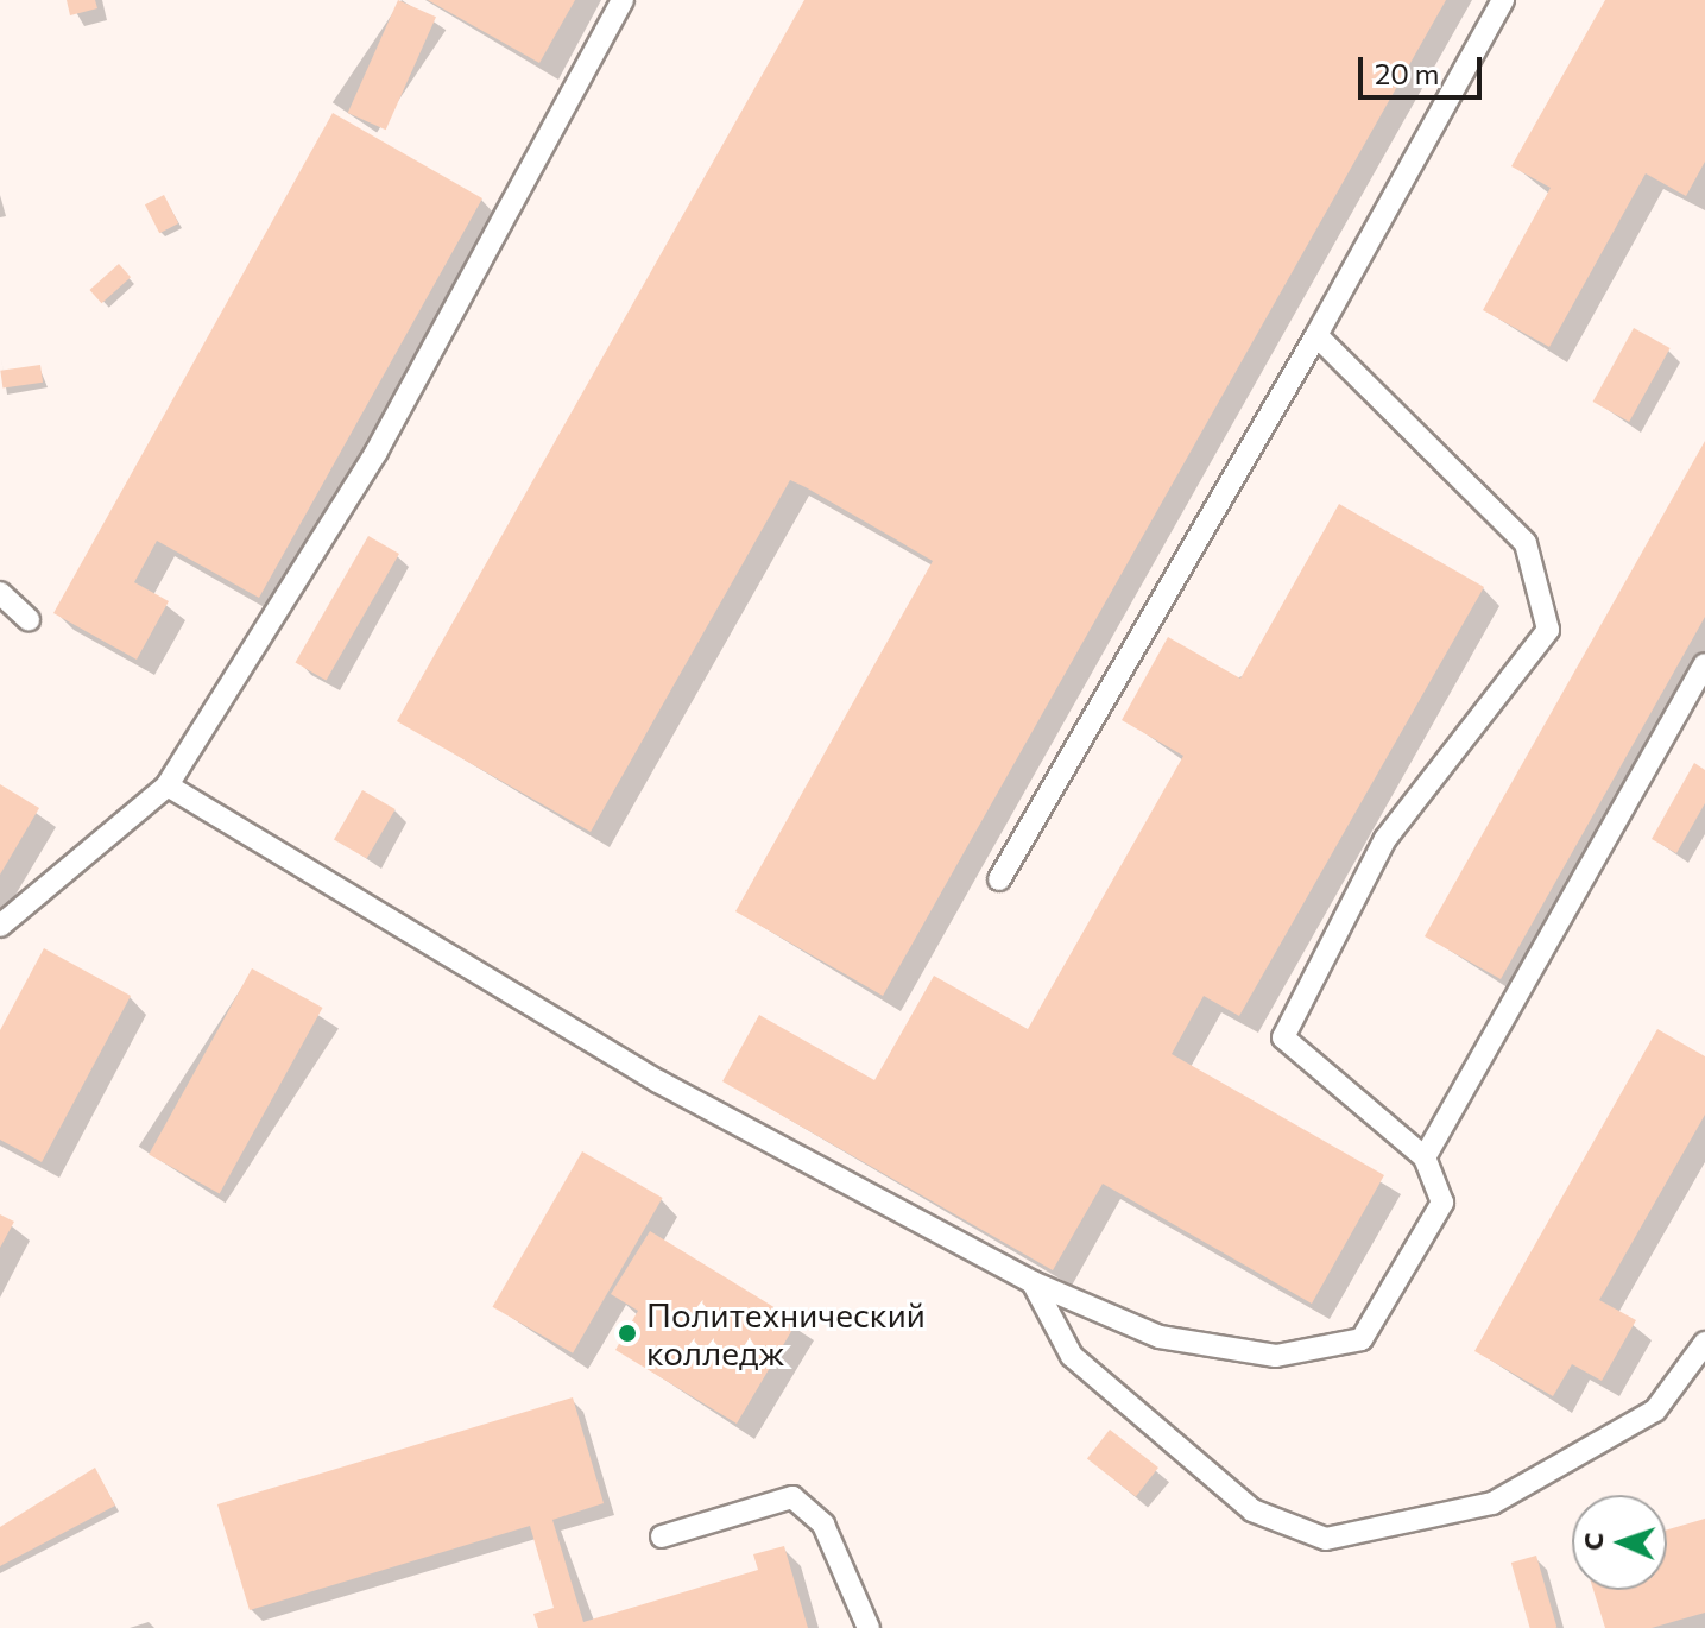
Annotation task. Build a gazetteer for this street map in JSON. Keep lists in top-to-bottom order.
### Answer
{
  "places": ["Политехнический колледж"],
  "scale_bar": "20 m",
  "north": "left"
}
